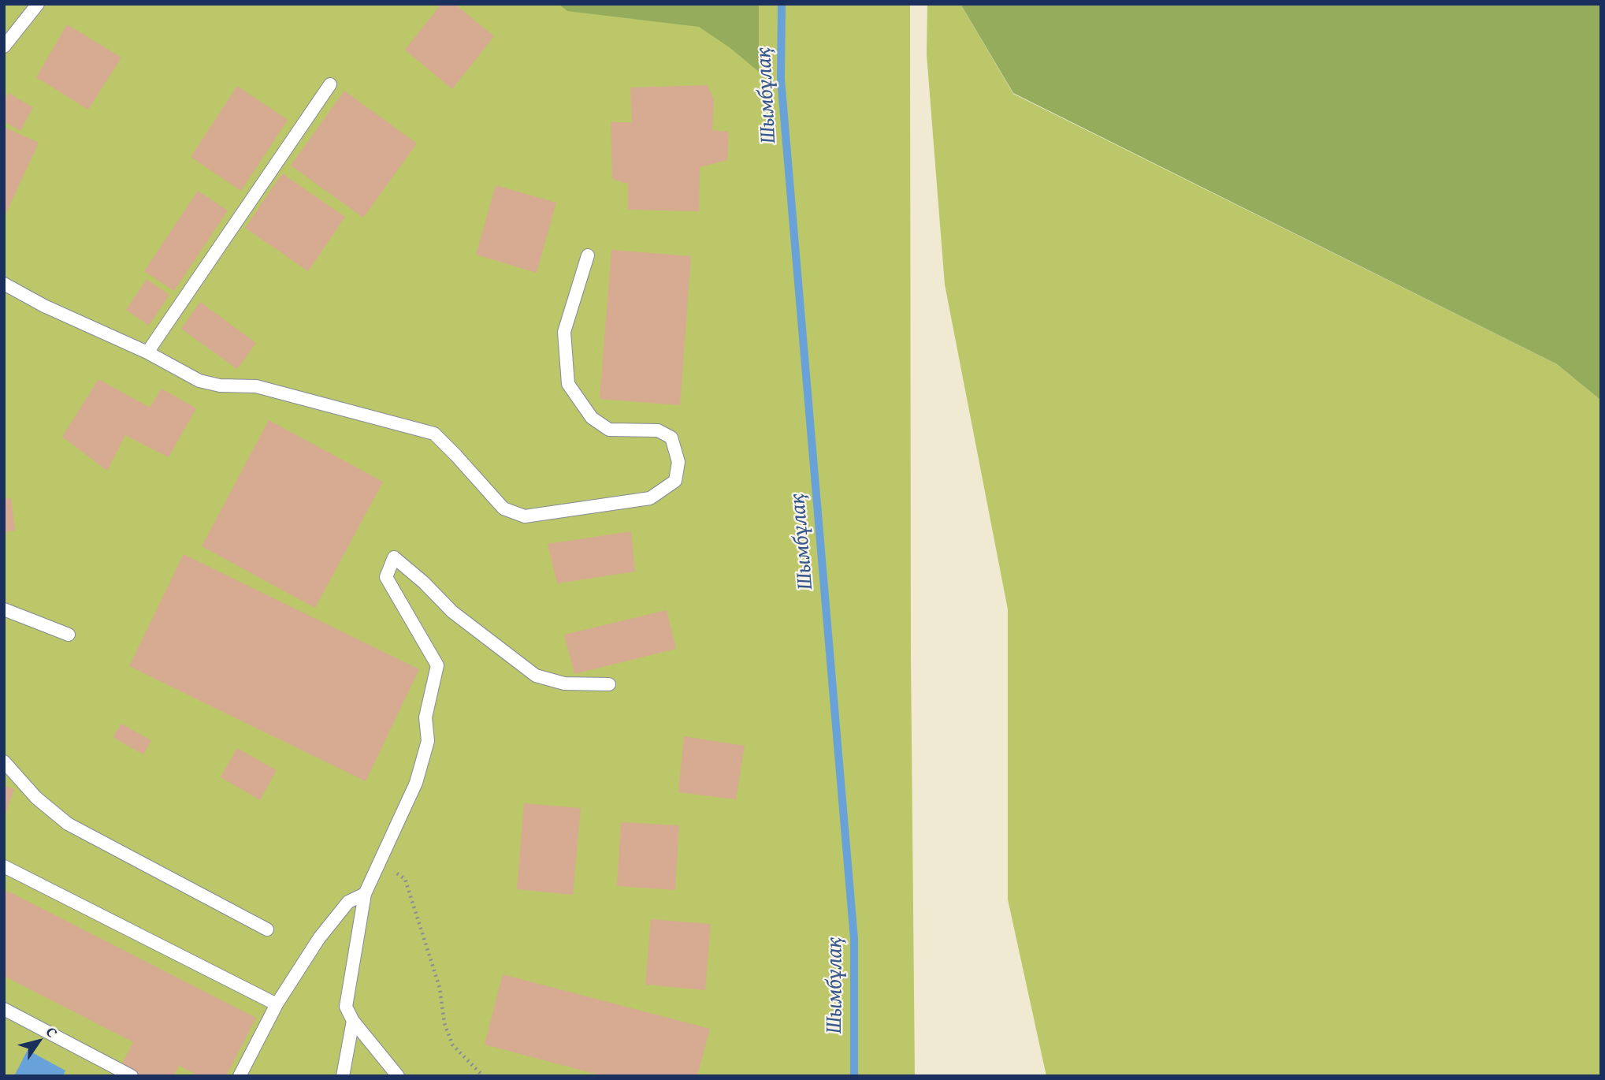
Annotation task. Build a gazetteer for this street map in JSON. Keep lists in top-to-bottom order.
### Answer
{
  "water": ["Шымбұлақ"],
  "north": "top right"
}
